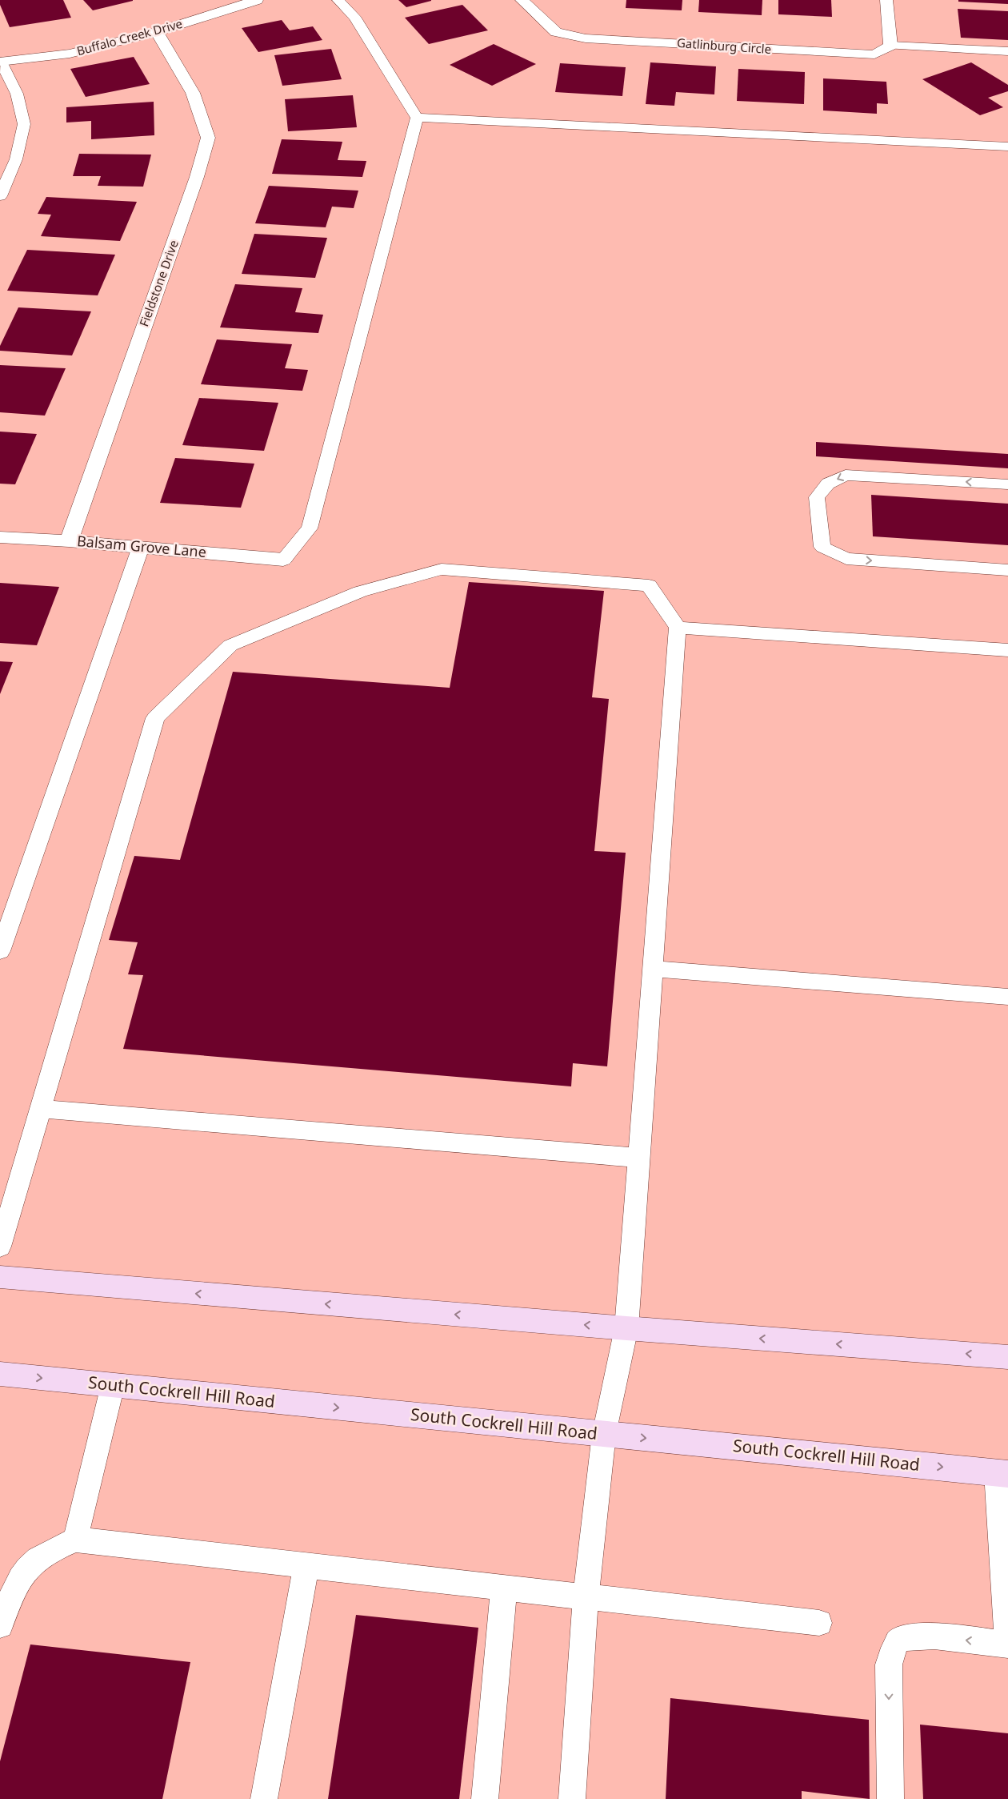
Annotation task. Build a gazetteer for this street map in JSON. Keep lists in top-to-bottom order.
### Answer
{
  "streets": {
    "main road": ["South Cockrell Hill Road"],
    "street": [
      "Buffalo Creek Drive",
      "Gatlinburg Circle",
      "Fieldstone Drive",
      "Balsam Grove Lane"
    ]
  },
  "crossings": [
    ["Buffalo Creek Drive", "Fieldstone Drive"],
    ["Fieldstone Drive", "Balsam Grove Lane"]
  ]
}
